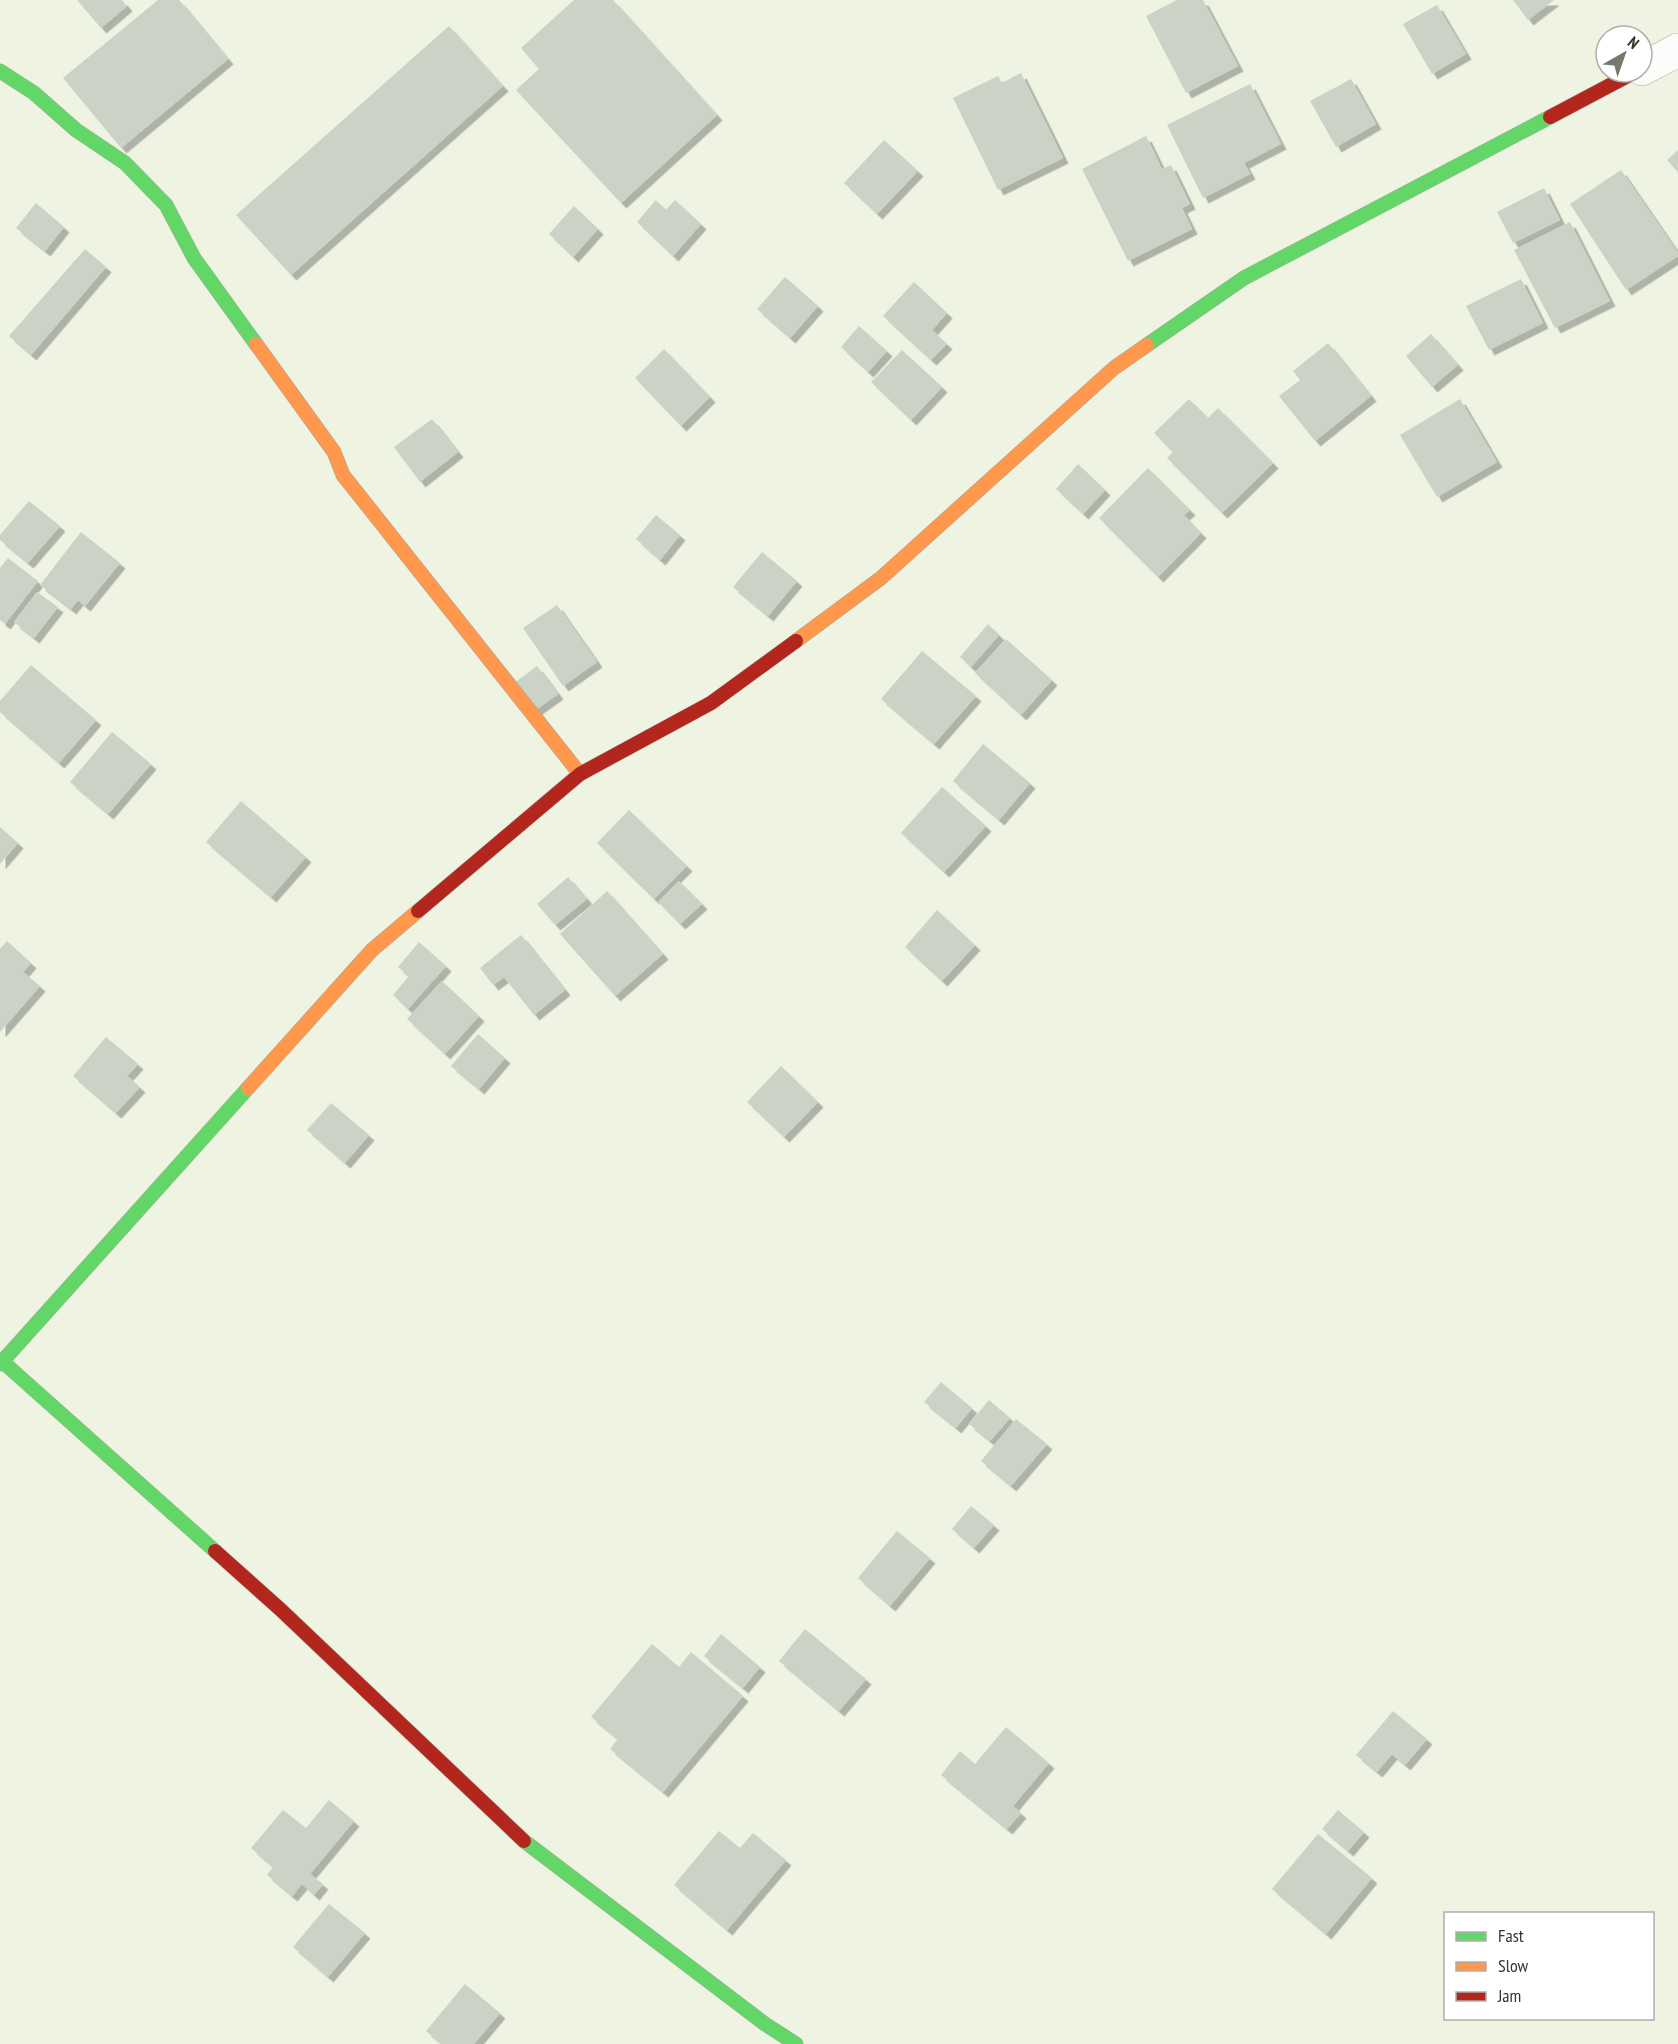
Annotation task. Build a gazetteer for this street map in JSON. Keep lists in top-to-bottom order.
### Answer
{
  "legend": ["Fast", "Slow", "Jam"],
  "north": "top right"
}
